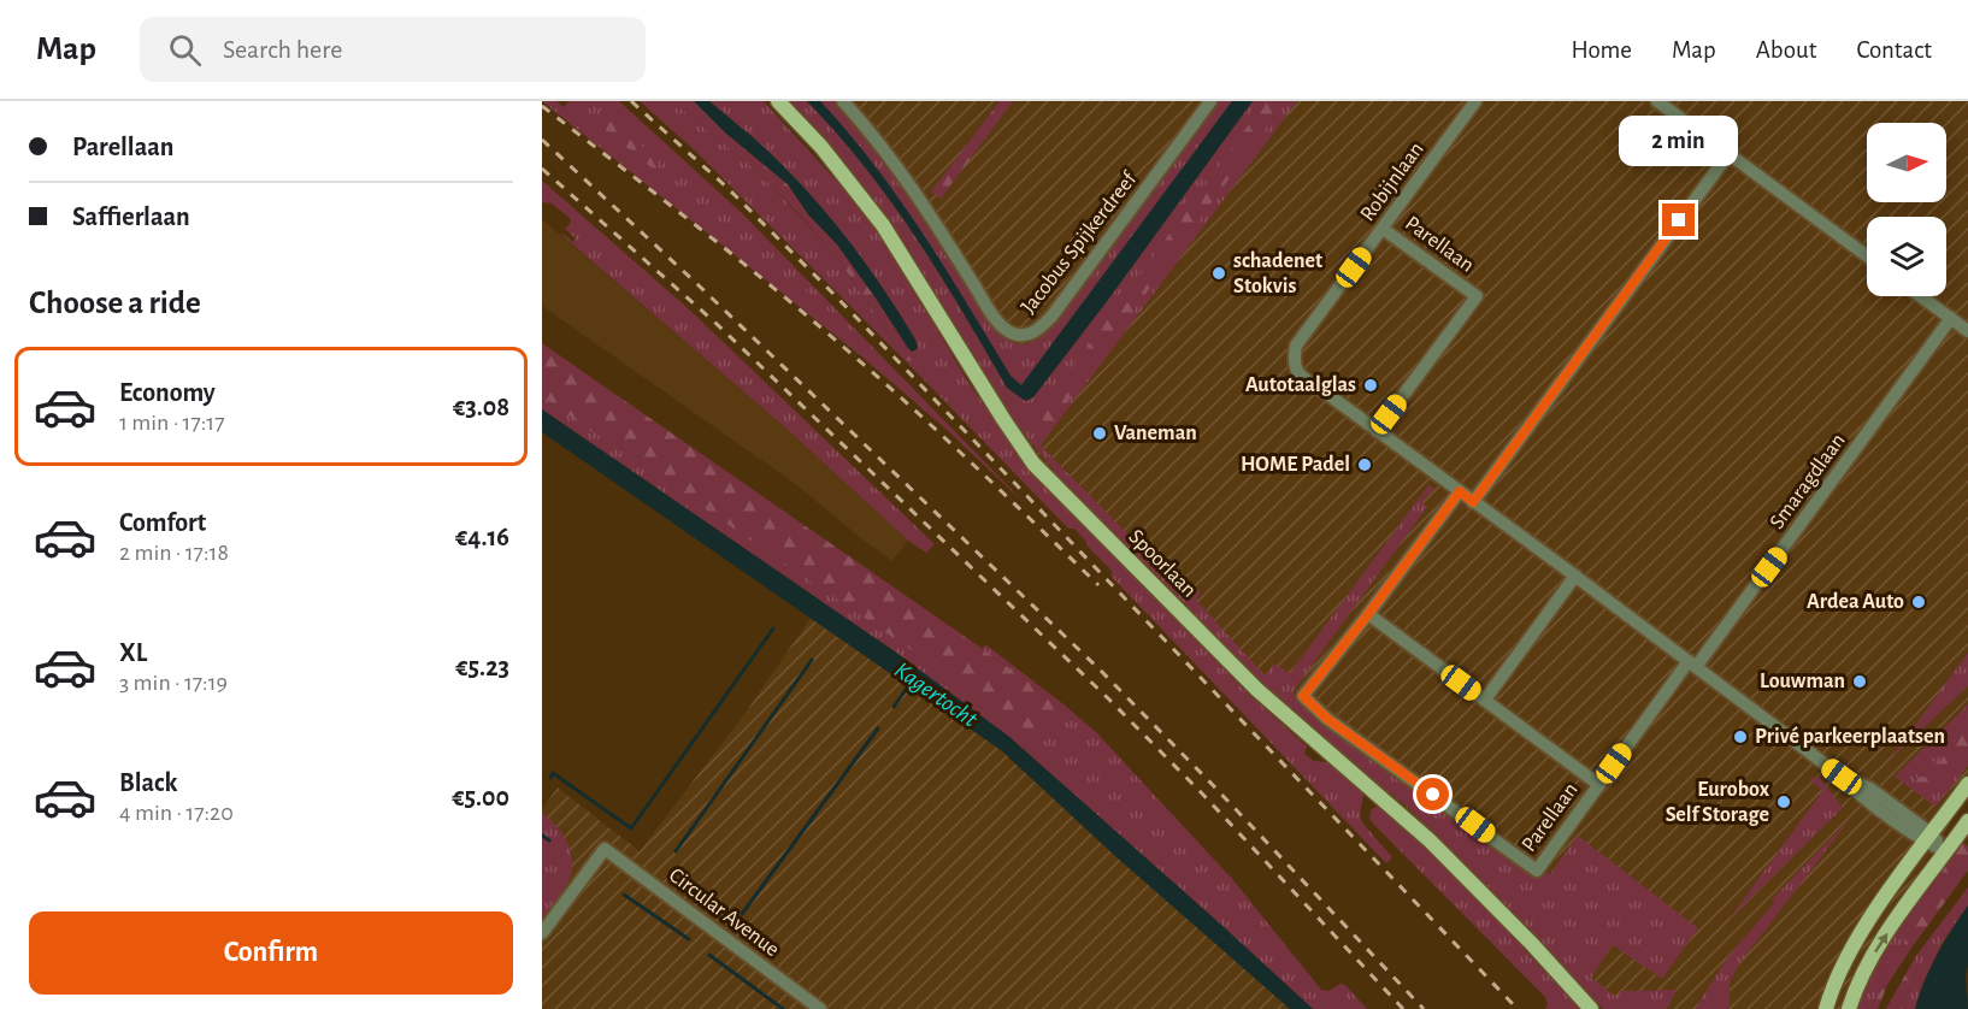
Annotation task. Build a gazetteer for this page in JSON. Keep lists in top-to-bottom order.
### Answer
{
  "streets": {
    "main road": ["Spoorlaan"],
    "street": [
      "Robijnlaan",
      "Jacobus Spijkerdreef",
      "Parellaan",
      "Smaragdlaan",
      "Circular Avenue"
    ]
  },
  "crossings": [
    ["Robijnlaan", "Parellaan"],
    ["Parellaan", "Smaragdlaan"]
  ],
  "water": ["Kagertocht"],
  "places": [
    "schadenet Stokvis",
    "Autotaalglas",
    "Vaneman",
    "HOME Padel",
    "Ardea Auto",
    "Louwman",
    "Privé parkeerplaatsen",
    "Eurobox Self Storage"
  ],
  "north": "right",
  "page": {
    "header": "Map",
    "search": "Search here",
    "nav": [
      "Home",
      "Map",
      "About",
      "Contact"
    ],
    "banner": ["Parellaan", "Saffierlaan"],
    "bubble": "2 min",
    "heading": "Choose a ride",
    "list": [
      {
        "name": "Economy",
        "note": "1 min · 17:17",
        "value": "€3.08"
      },
      {
        "name": "Comfort",
        "note": "2 min · 17:18",
        "value": "€4.16"
      },
      {
        "name": "XL",
        "note": "3 min · 17:19",
        "value": "€5.23"
      },
      {
        "name": "Black",
        "note": "4 min · 17:20",
        "value": "€5.00"
      }
    ],
    "buttons": "Confirm"
  }
}
